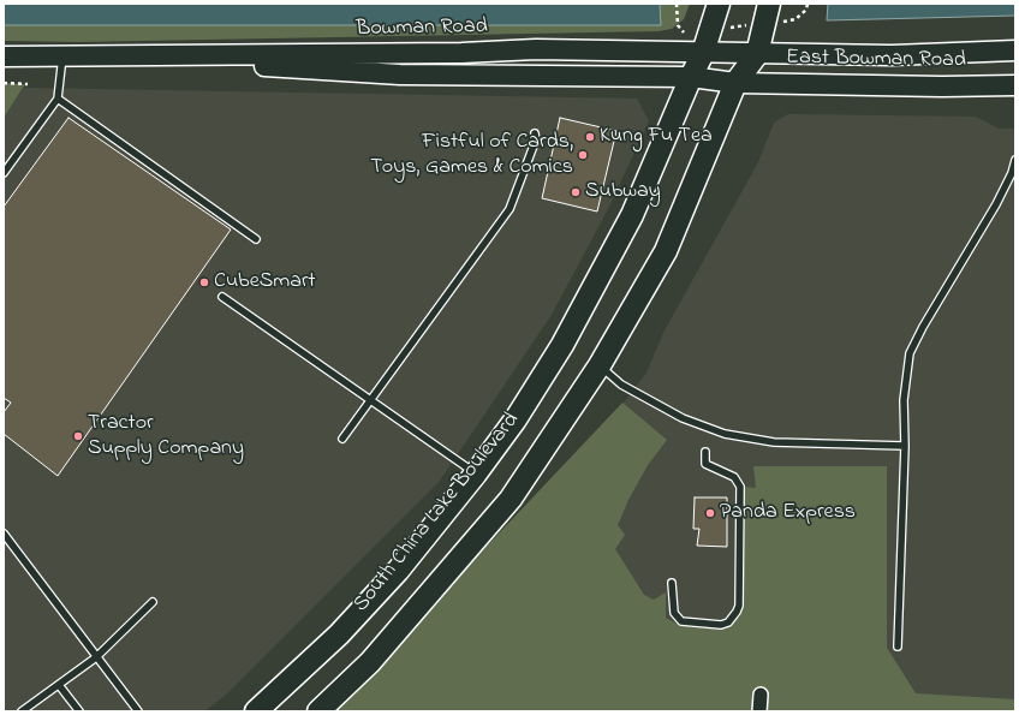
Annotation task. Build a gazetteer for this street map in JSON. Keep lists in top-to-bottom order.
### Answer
{
  "streets": {
    "main road": ["Bowman Road", "East Bowman Road", "South China Lake Boulevard"]
  },
  "crossings": [
    ["Bowman Road", "East Bowman Road"],
    ["Bowman Road", "South China Lake Boulevard"],
    ["East Bowman Road", "South China Lake Boulevard"]
  ],
  "places": [
    "Kung Fu Tea",
    "Fistful of Cards, Toys, Games & Comics",
    "Subway",
    "CubeSmart",
    "Tractor Supply Company",
    "Panda Express"
  ]
}
